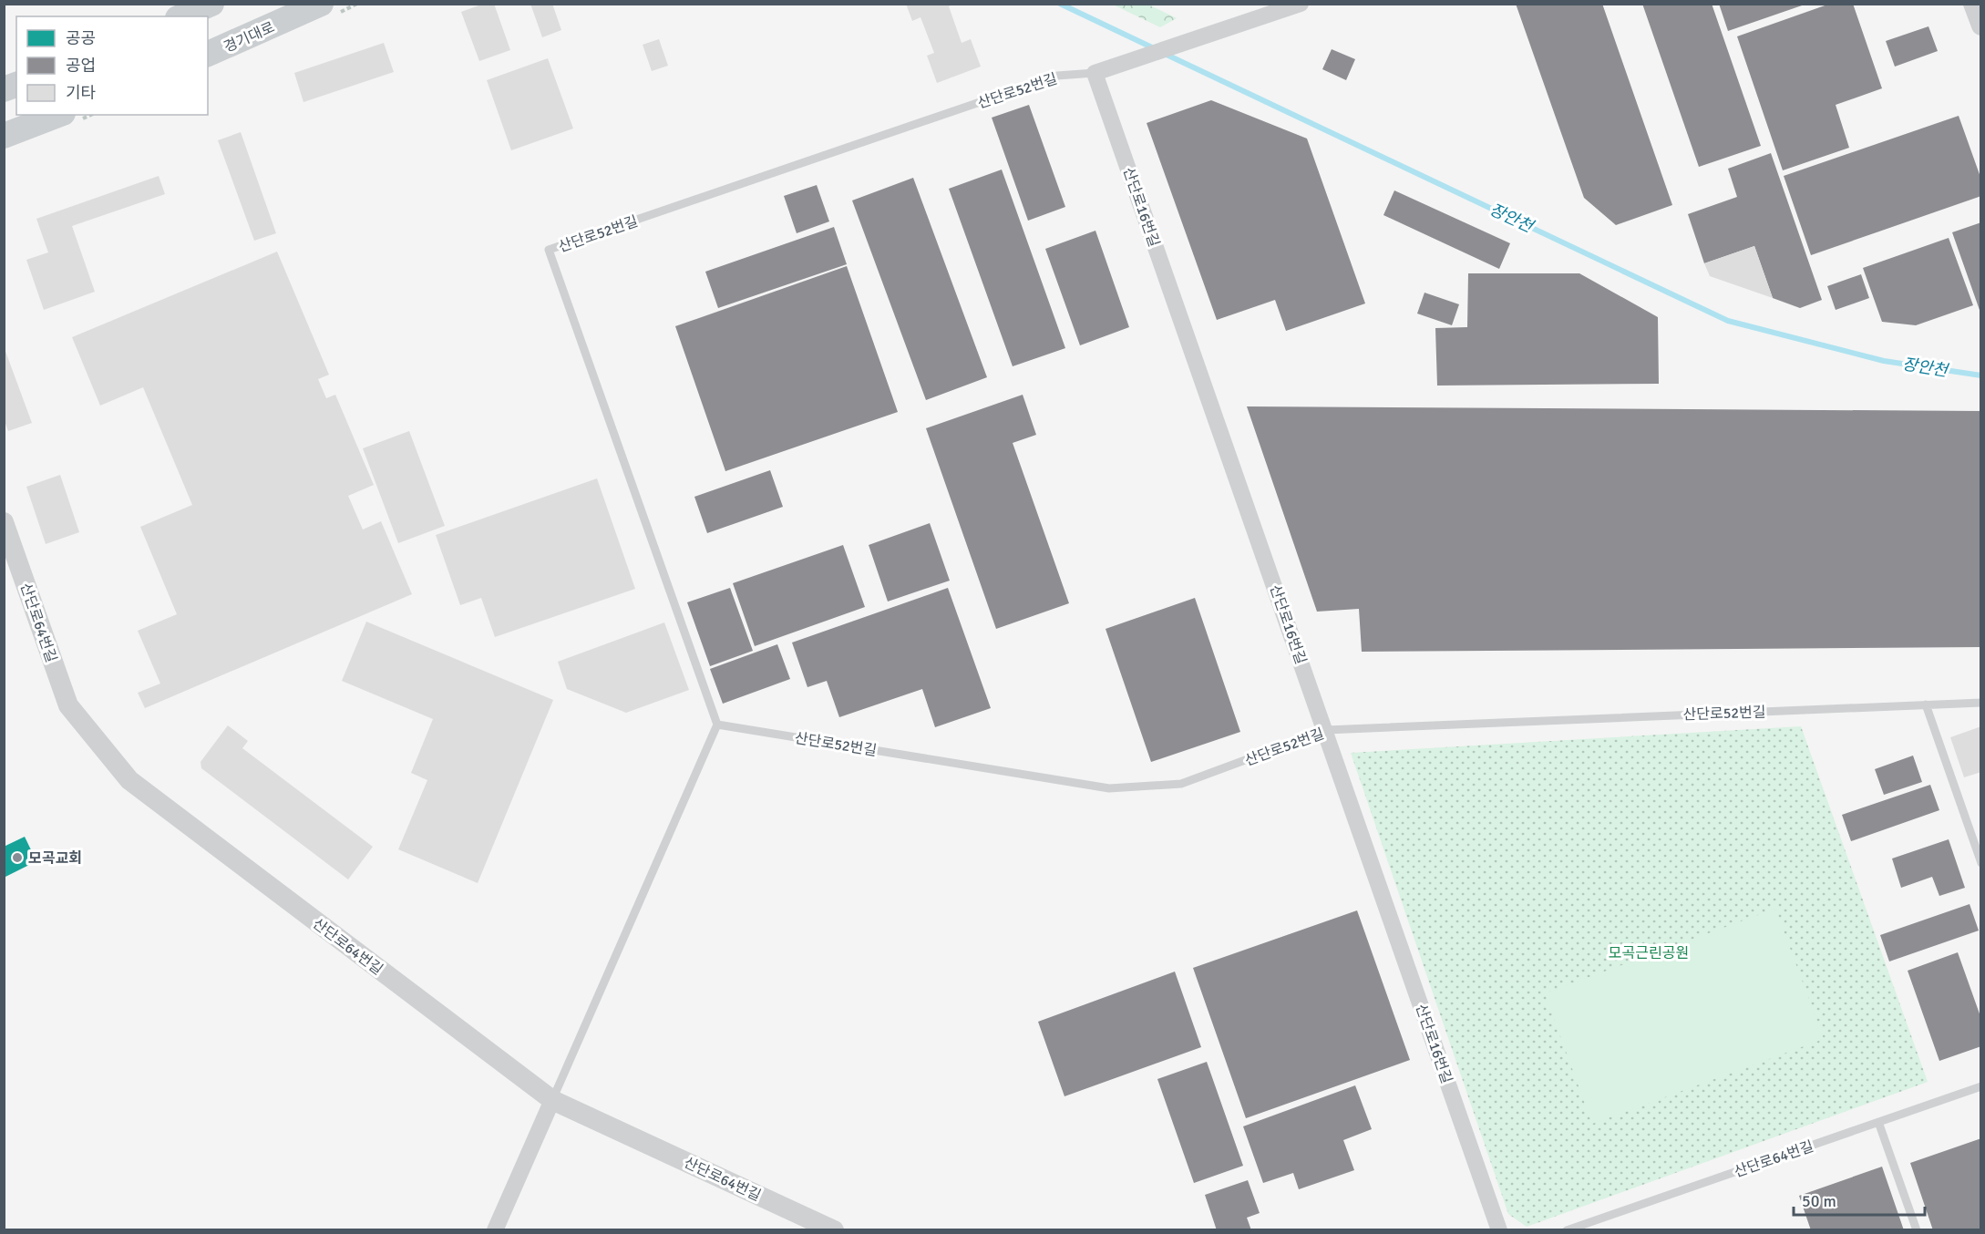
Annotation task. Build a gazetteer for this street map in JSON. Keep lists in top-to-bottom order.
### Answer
{
  "streets": {
    "main road": ["경기대로"],
    "street": ["산단로16번길", "산단로64번길"],
    "lane": ["산단로52번길"]
  },
  "crossings": [
    ["산단로52번길", "산단로16번길"]
  ],
  "water": ["장안천"],
  "parks": ["모곡근린공원"],
  "places": ["모곡교회"],
  "legend": ["공공", "공업", "기타"],
  "scale_bar": "50 m"
}
